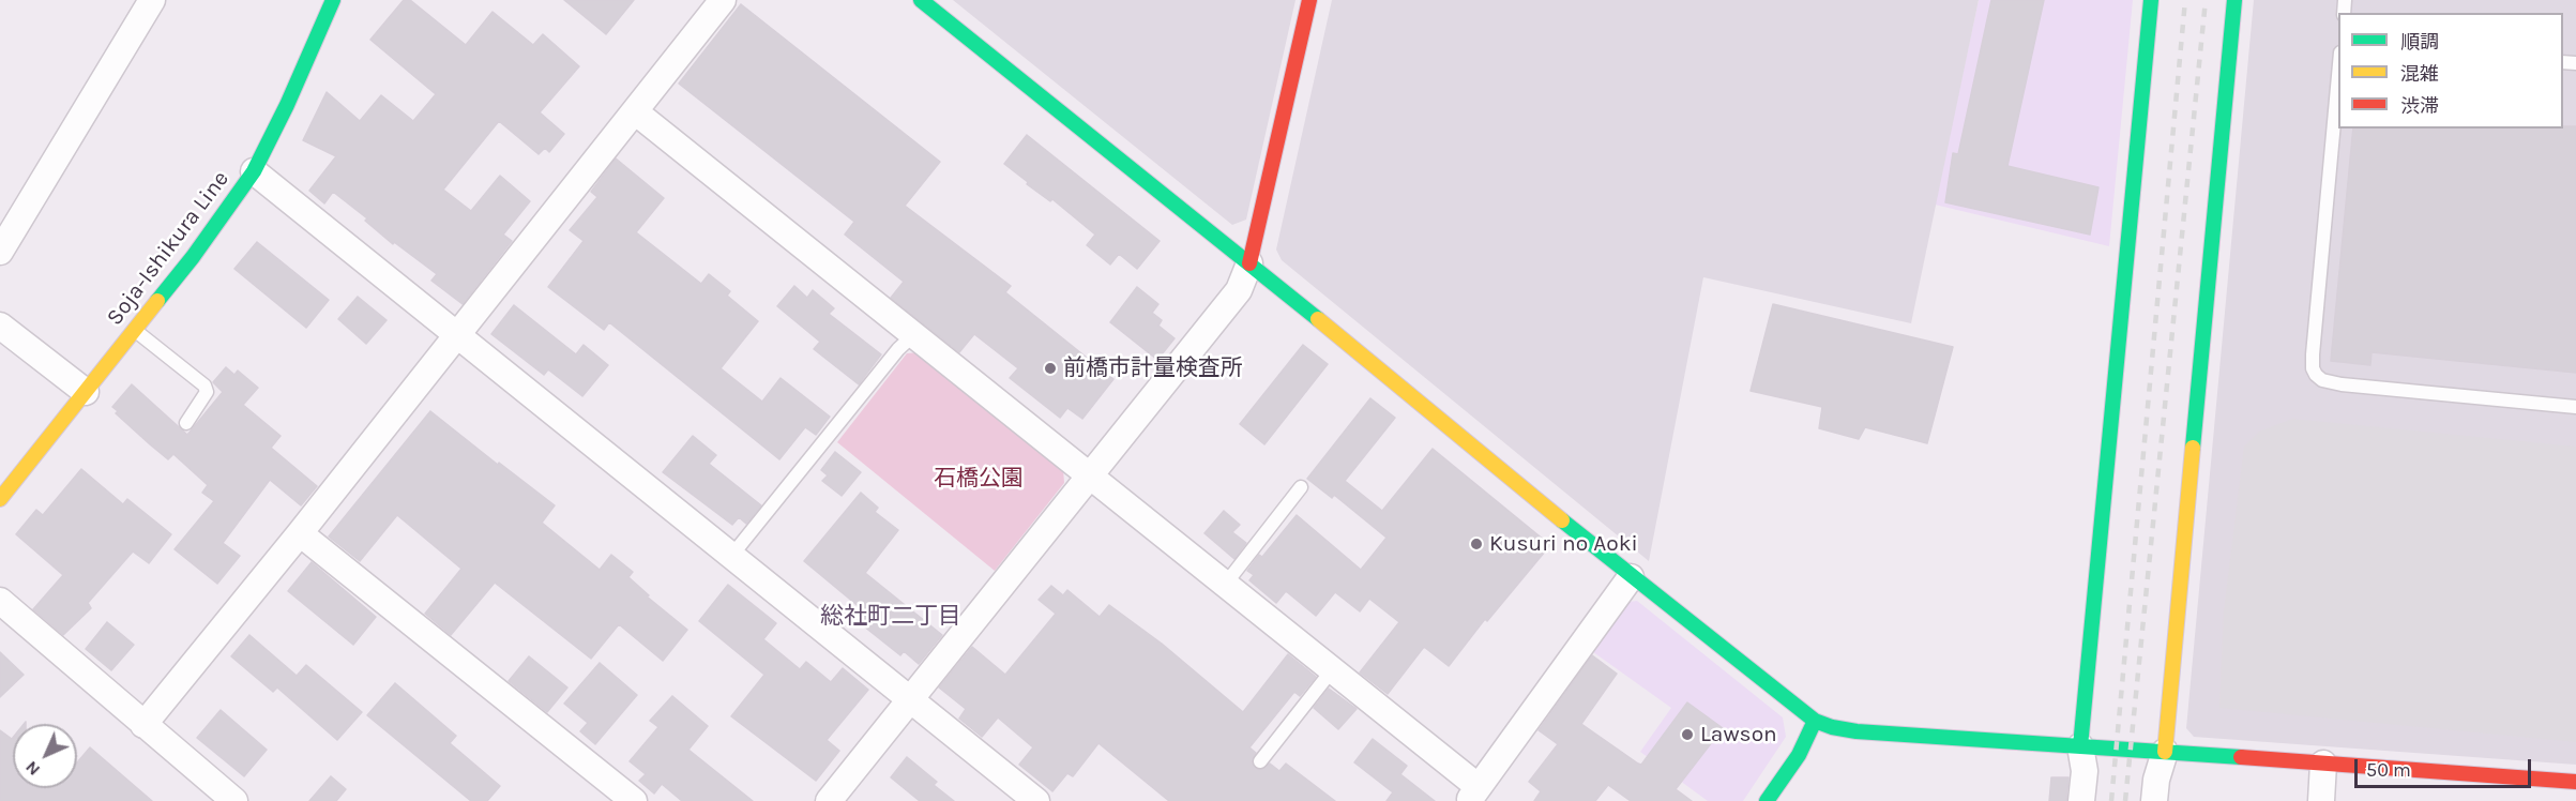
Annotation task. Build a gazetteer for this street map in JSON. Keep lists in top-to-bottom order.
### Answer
{
  "streets": {
    "street": ["Soja-Ishikura Line"]
  },
  "districts": ["総社町二丁目"],
  "parks": ["石橋公園"],
  "places": ["前橋市計量検査所", "Kusuri no Aoki", "Lawson"],
  "legend": ["順調", "混雑", "渋滞"],
  "scale_bar": "50 m",
  "north": "bottom left"
}
